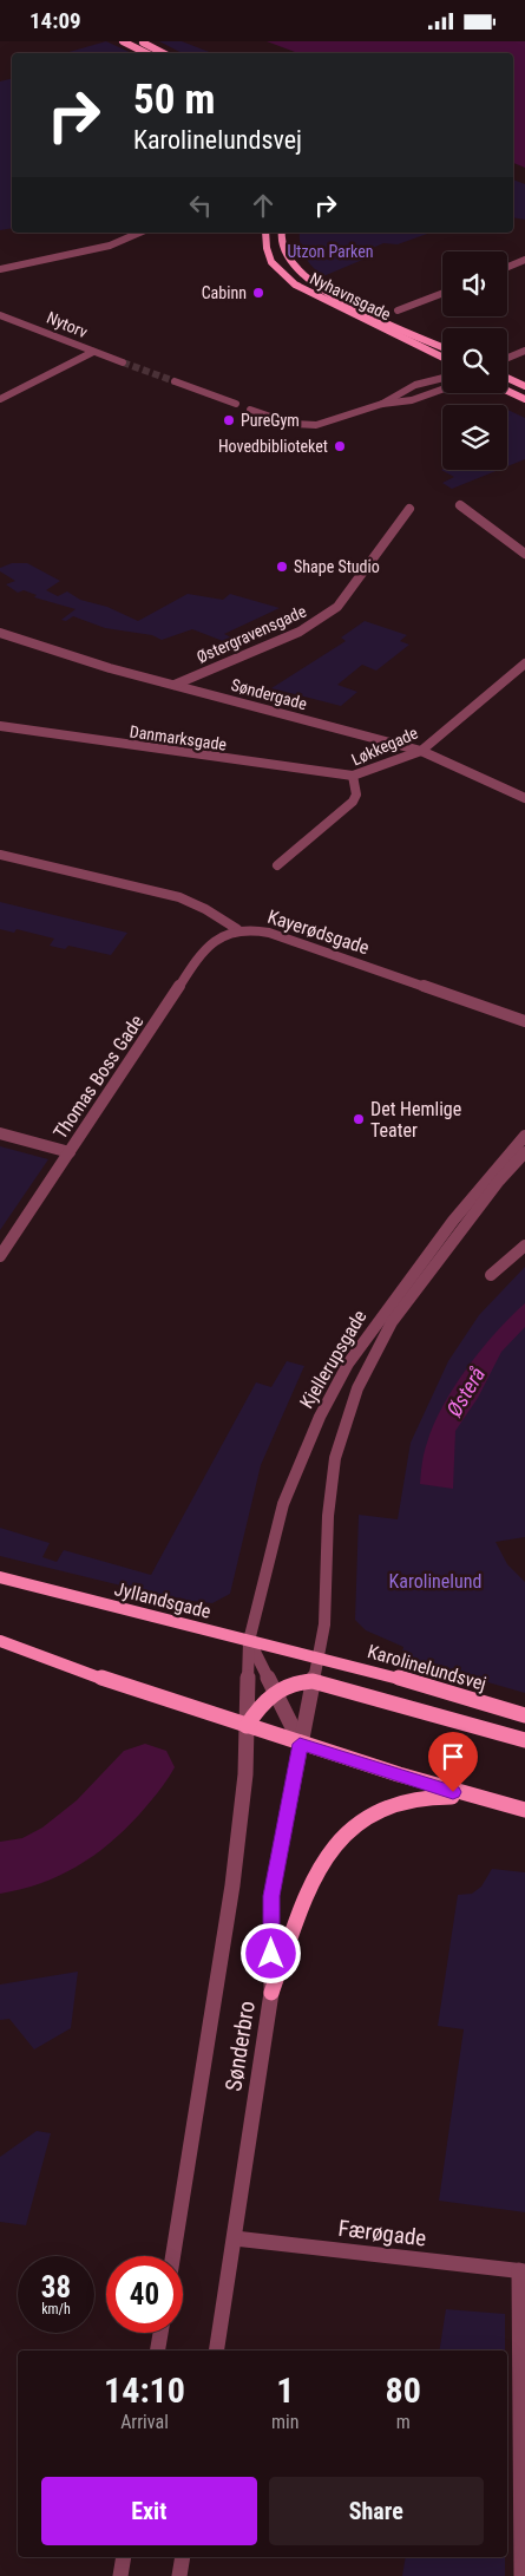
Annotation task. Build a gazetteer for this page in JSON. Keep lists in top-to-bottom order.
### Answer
{
  "streets": {
    "main road": ["Nyhavnsgade", "Jyllandsgade", "Karolinelundsvej"],
    "street": [
      "Nytorv",
      "Østergravensgade",
      "Søndergade",
      "Danmarksgade",
      "Løkkegade",
      "Kayerødsgade",
      "Thomas Boss Gade",
      "Kjellerupsgade",
      "Sønderbro",
      "Færøgade"
    ]
  },
  "crossings": [
    ["Østergravensgade", "Søndergade"],
    ["Søndergade", "Løkkegade"],
    ["Danmarksgade", "Løkkegade"],
    ["Kayerødsgade", "Thomas Boss Gade"],
    ["Kjellerupsgade", "Jyllandsgade"],
    ["Kjellerupsgade", "Karolinelundsvej"],
    ["Kjellerupsgade", "Sønderbro"],
    ["Jyllandsgade", "Karolinelundsvej"],
    ["Sønderbro", "Færøgade"]
  ],
  "water": ["Østerå"],
  "parks": ["Utzon Parken", "Karolinelund"],
  "places": [
    "Cabinn",
    "PureGym",
    "Hovedbiblioteket",
    "Shape Studio",
    "Det Hemlige Teater"
  ],
  "page": {
    "status": "14:09",
    "turn": ["50 m", "Karolinelundsvej"],
    "speed": "38 km/h",
    "limit": "40",
    "eta": [
      "14:10",
      "Arrival",
      "1",
      "min",
      "80",
      "m"
    ],
    "buttons": ["Exit", "Share"]
  }
}
